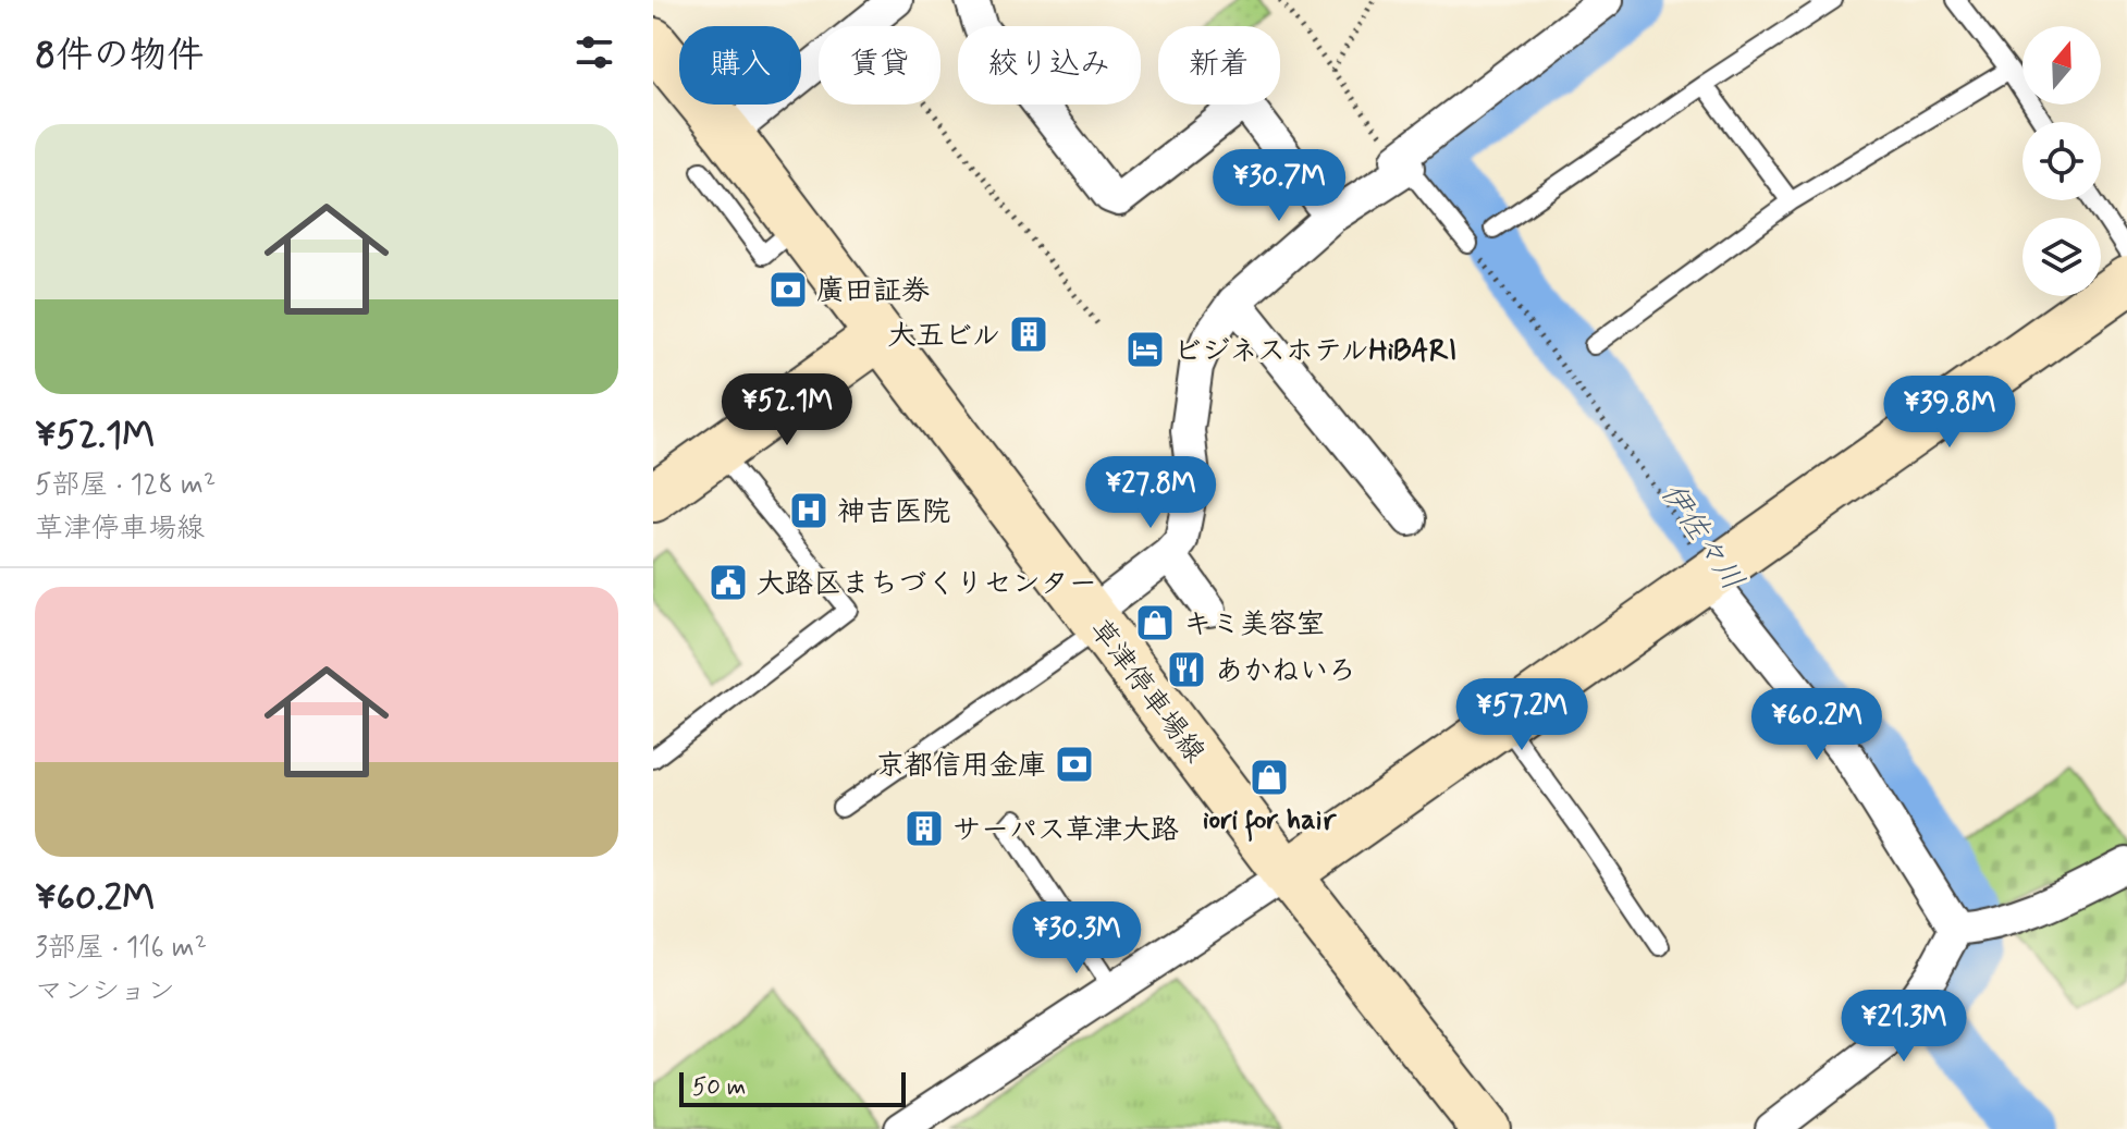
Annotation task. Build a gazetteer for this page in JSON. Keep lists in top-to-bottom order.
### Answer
{
  "streets": {
    "main road": ["草津停車場線"]
  },
  "water": ["伊佐々川"],
  "places": {
    "bank": ["廣田証券", "京都信用金庫"],
    "building": ["大五ビル", "サーパス草津大路"],
    "hotel": ["ビジネスホテルHiBARI"],
    "hospital": ["神吉医院"],
    "public building": ["大路区まちづくりセンター"],
    "shop": ["キミ美容室", "iori for hair"],
    "restaurant": ["あかねいろ"]
  },
  "scale_bar": "50 m",
  "north": "top",
  "page": {
    "heading": "8件の物件",
    "chip": [
      "購入",
      "賃貸",
      "絞り込み",
      "新着"
    ],
    "list": [
      {
        "name": "¥52.1M",
        "note": "5部屋 · 128 m² · 草津停車場線"
      },
      {
        "name": "¥60.2M",
        "note": "3部屋 · 116 m² · マンション"
      }
    ],
    "price": [
      "¥30.7M",
      "¥52.1M",
      "¥39.8M",
      "¥27.8M",
      "¥57.2M",
      "¥60.2M",
      "¥30.3M",
      "¥21.3M"
    ],
    "scale": "50 m"
  }
}
